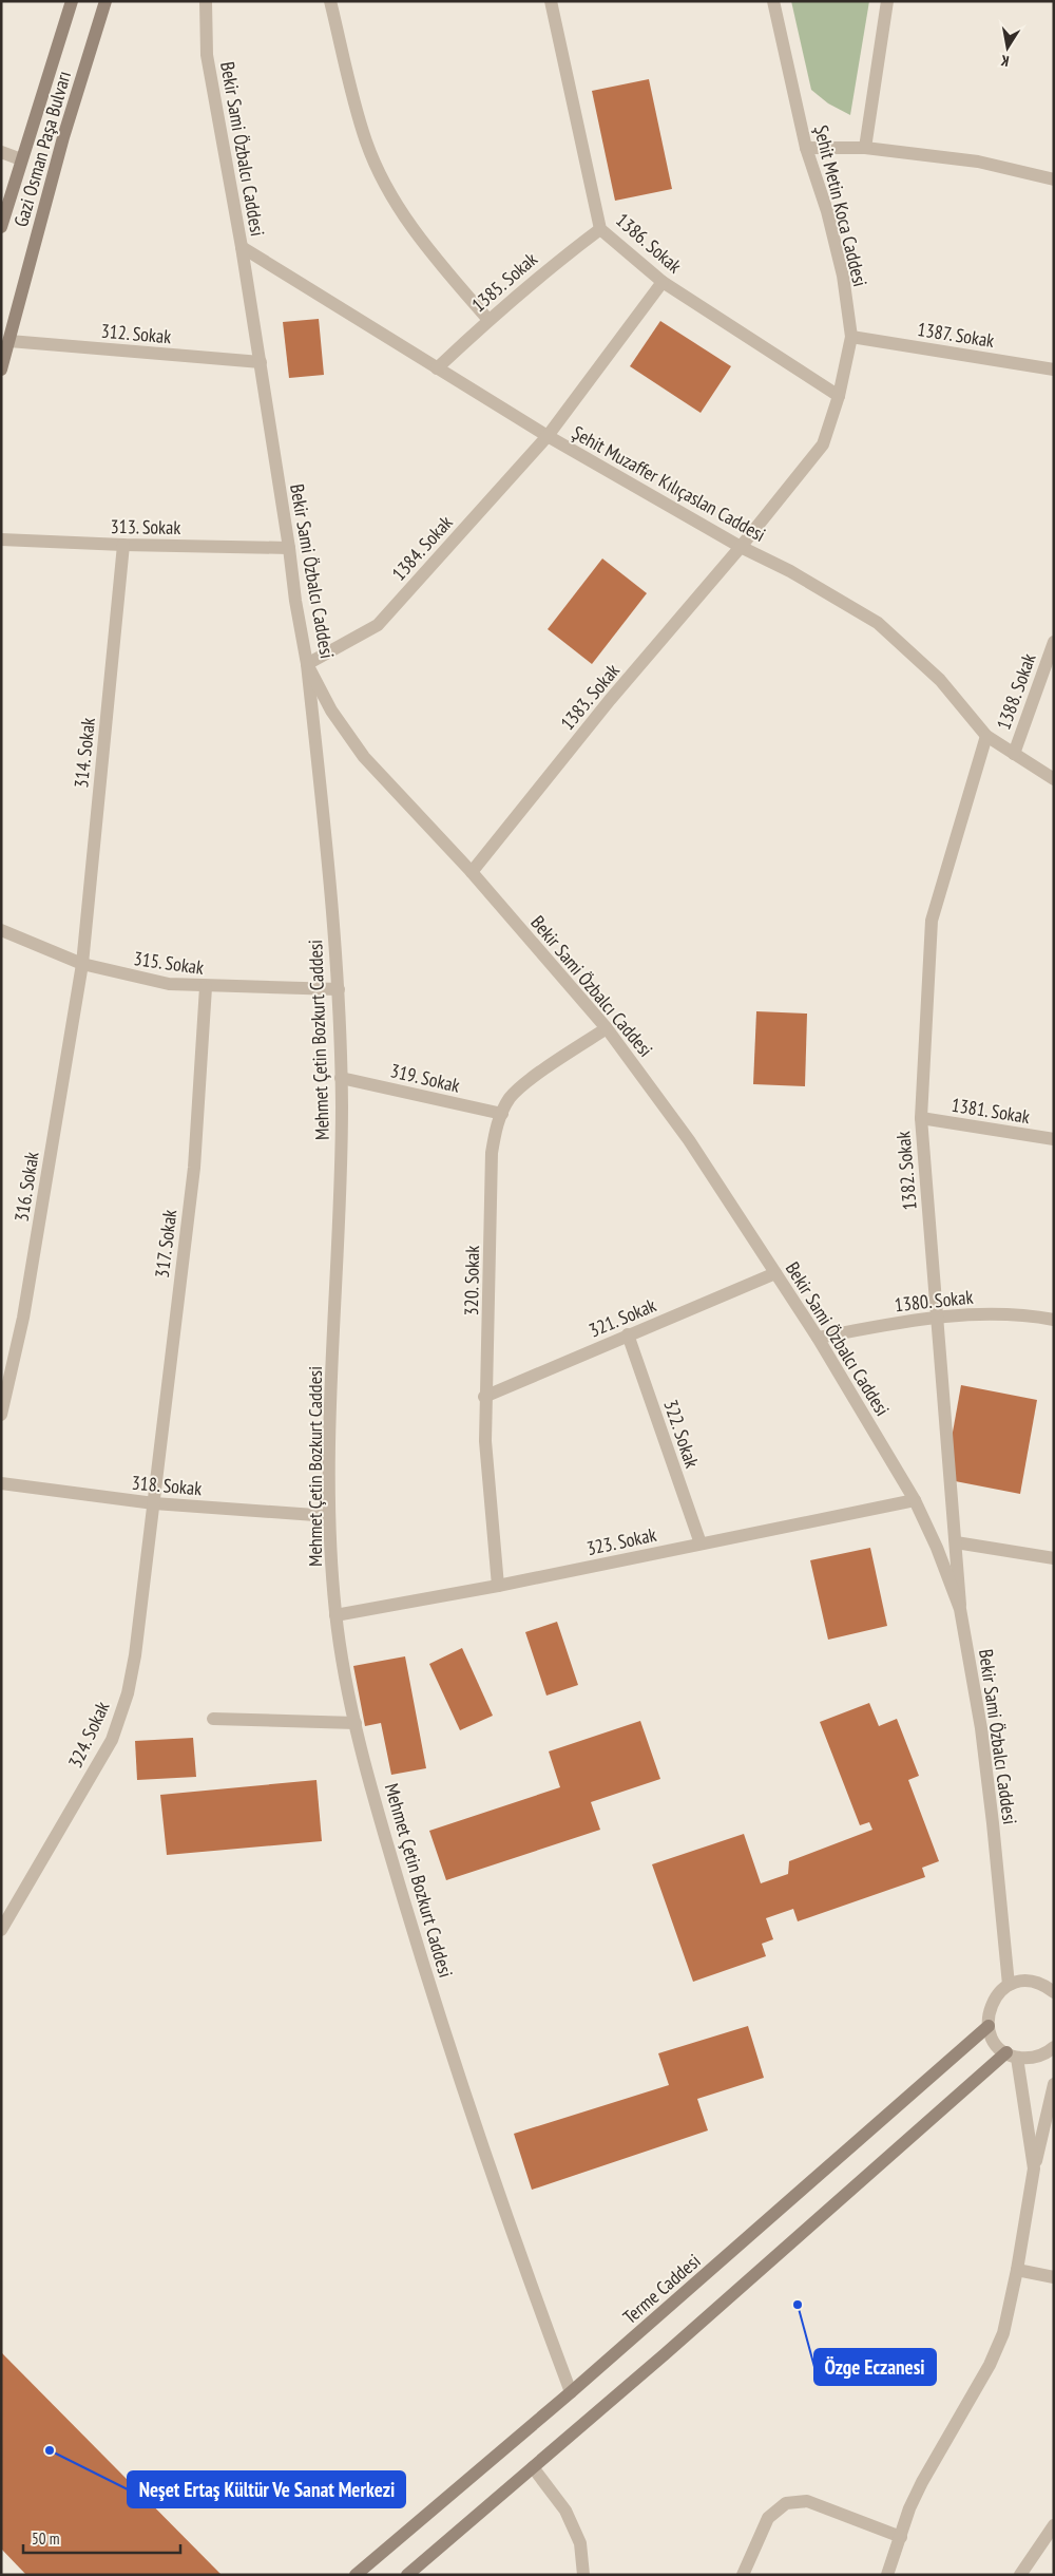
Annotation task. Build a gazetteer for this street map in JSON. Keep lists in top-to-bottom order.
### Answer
{
  "streets": {
    "main road": ["Gazi Osman Paşa Bulvarı", "Terme Caddesi"],
    "street": [
      "Bekir Sami Özbalcı Caddesi",
      "Şehit Metin Koca Caddesi",
      "1386. Sokak",
      "1385. Sokak",
      "312. Sokak",
      "1387. Sokak",
      "Şehit Muzaffer Kılıçaslan Caddesi",
      "313. Sokak",
      "1384. Sokak",
      "1388. Sokak",
      "1383. Sokak",
      "314. Sokak",
      "315. Sokak",
      "Mehmet Çetin Bozkurt Caddesi",
      "319. Sokak",
      "1381. Sokak",
      "1382. Sokak",
      "316. Sokak",
      "317. Sokak",
      "320. Sokak",
      "1380. Sokak",
      "321. Sokak",
      "322. Sokak",
      "318. Sokak",
      "323. Sokak",
      "324. Sokak"
    ]
  },
  "crossings": [
    ["Gazi Osman Paşa Bulvarı", "312. Sokak"],
    ["Bekir Sami Özbalcı Caddesi", "312. Sokak"],
    ["Bekir Sami Özbalcı Caddesi", "Şehit Muzaffer Kılıçaslan Caddesi"],
    ["Bekir Sami Özbalcı Caddesi", "313. Sokak"],
    ["Bekir Sami Özbalcı Caddesi", "1384. Sokak"],
    ["Bekir Sami Özbalcı Caddesi", "1383. Sokak"],
    ["Bekir Sami Özbalcı Caddesi", "Mehmet Çetin Bozkurt Caddesi"],
    ["Bekir Sami Özbalcı Caddesi", "1382. Sokak"],
    ["Bekir Sami Özbalcı Caddesi", "320. Sokak"],
    ["Bekir Sami Özbalcı Caddesi", "1380. Sokak"],
    ["Bekir Sami Özbalcı Caddesi", "321. Sokak"],
    ["Bekir Sami Özbalcı Caddesi", "323. Sokak"],
    ["Şehit Metin Koca Caddesi", "1386. Sokak"],
    ["Şehit Metin Koca Caddesi", "1387. Sokak"],
    ["Şehit Metin Koca Caddesi", "Şehit Muzaffer Kılıçaslan Caddesi"],
    ["Şehit Metin Koca Caddesi", "1383. Sokak"],
    ["1386. Sokak", "1385. Sokak"],
    ["1386. Sokak", "1384. Sokak"],
    ["1385. Sokak", "Şehit Muzaffer Kılıçaslan Caddesi"],
    ["Şehit Muzaffer Kılıçaslan Caddesi", "1384. Sokak"],
    ["Şehit Muzaffer Kılıçaslan Caddesi", "1388. Sokak"],
    ["Şehit Muzaffer Kılıçaslan Caddesi", "1383. Sokak"],
    ["Şehit Muzaffer Kılıçaslan Caddesi", "1382. Sokak"],
    ["313. Sokak", "314. Sokak"],
    ["1384. Sokak", "Mehmet Çetin Bozkurt Caddesi"],
    ["314. Sokak", "315. Sokak"],
    ["314. Sokak", "316. Sokak"],
    ["315. Sokak", "Mehmet Çetin Bozkurt Caddesi"],
    ["315. Sokak", "316. Sokak"],
    ["315. Sokak", "317. Sokak"],
    ["Mehmet Çetin Bozkurt Caddesi", "319. Sokak"],
    ["Mehmet Çetin Bozkurt Caddesi", "318. Sokak"],
    ["Mehmet Çetin Bozkurt Caddesi", "323. Sokak"],
    ["Mehmet Çetin Bozkurt Caddesi", "Terme Caddesi"],
    ["319. Sokak", "320. Sokak"],
    ["1381. Sokak", "1382. Sokak"],
    ["1382. Sokak", "1380. Sokak"],
    ["317. Sokak", "318. Sokak"],
    ["317. Sokak", "324. Sokak"],
    ["320. Sokak", "321. Sokak"],
    ["320. Sokak", "323. Sokak"],
    ["321. Sokak", "322. Sokak"],
    ["322. Sokak", "323. Sokak"],
    ["318. Sokak", "324. Sokak"]
  ],
  "places": ["Özge Eczanesi", "Neşet Ertaş Kültür Ve Sanat Merkezi"],
  "scale_bar": "50 m",
  "north": "bottom"
}
